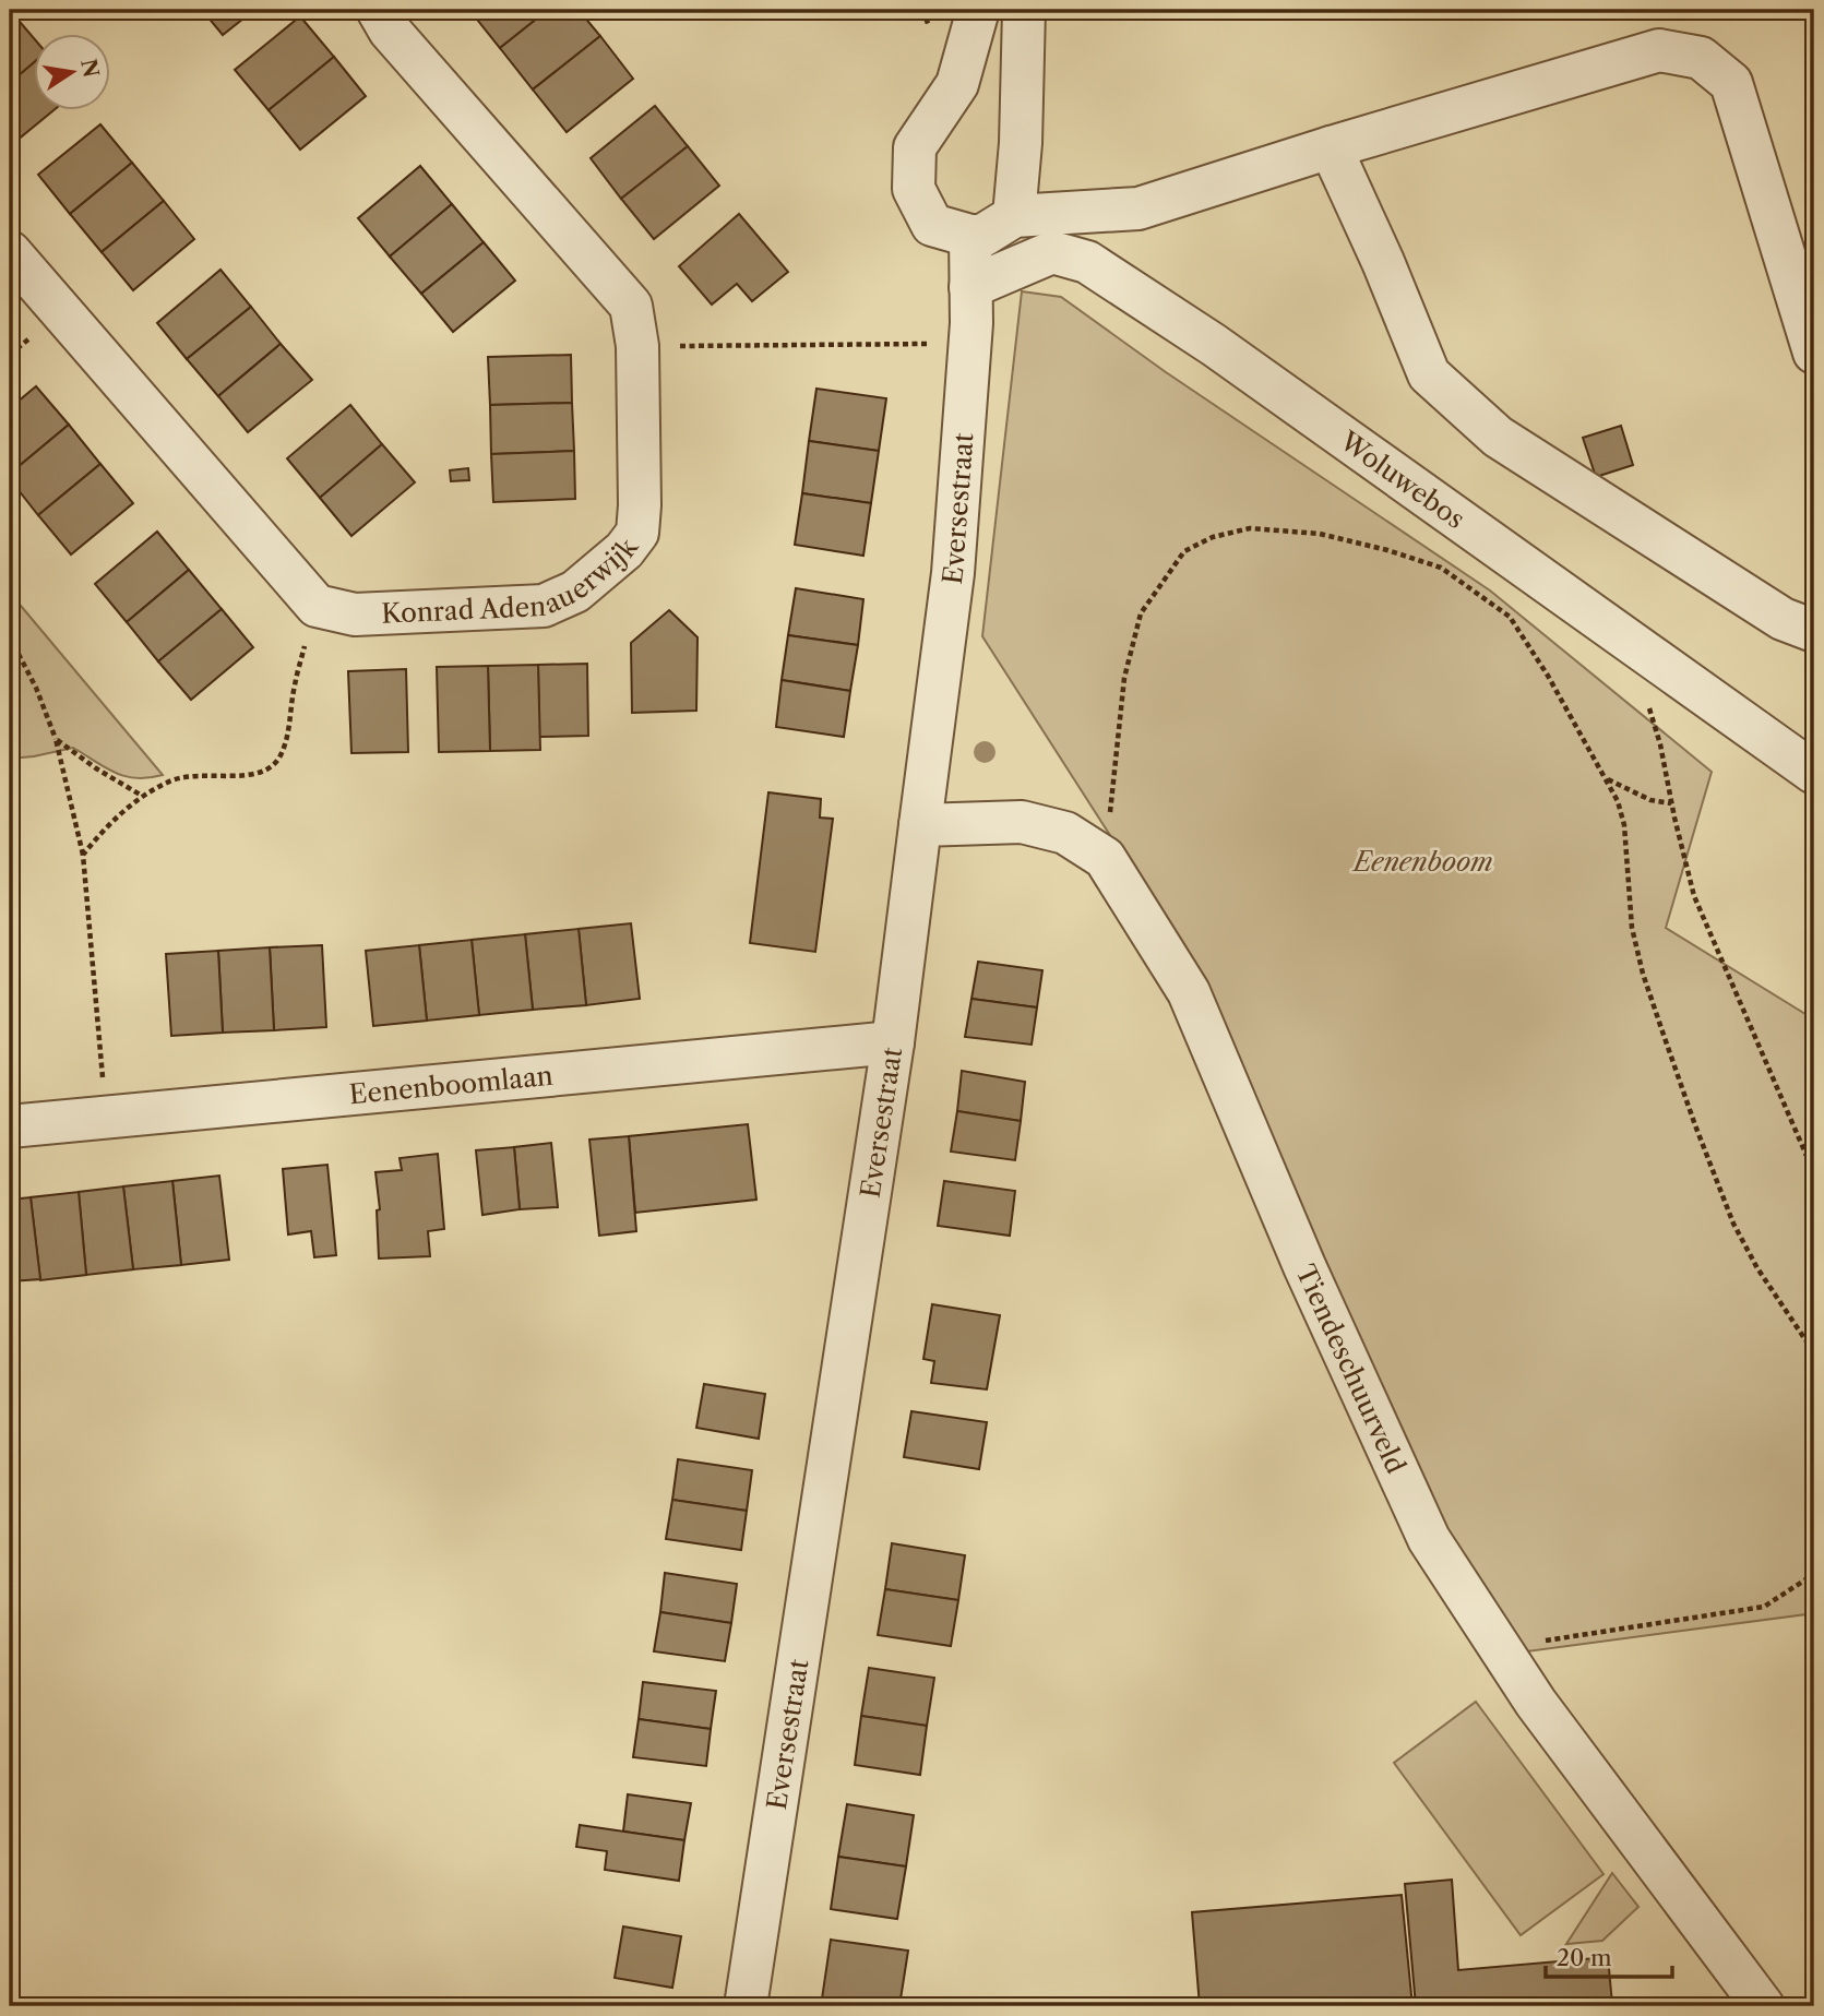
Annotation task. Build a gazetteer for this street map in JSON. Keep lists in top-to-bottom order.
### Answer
{
  "streets": {
    "street": [
      "Woluwebos",
      "Eversestraat",
      "Konrad Adenauerwijk",
      "Eenenboomlaan",
      "Tiendeschuurveld"
    ]
  },
  "crossings": [
    ["Woluwebos", "Eversestraat"],
    ["Eversestraat", "Eenenboomlaan"],
    ["Eversestraat", "Tiendeschuurveld"]
  ],
  "parks": ["Eenenboom"],
  "scale_bar": "20 m",
  "north": "right"
}
